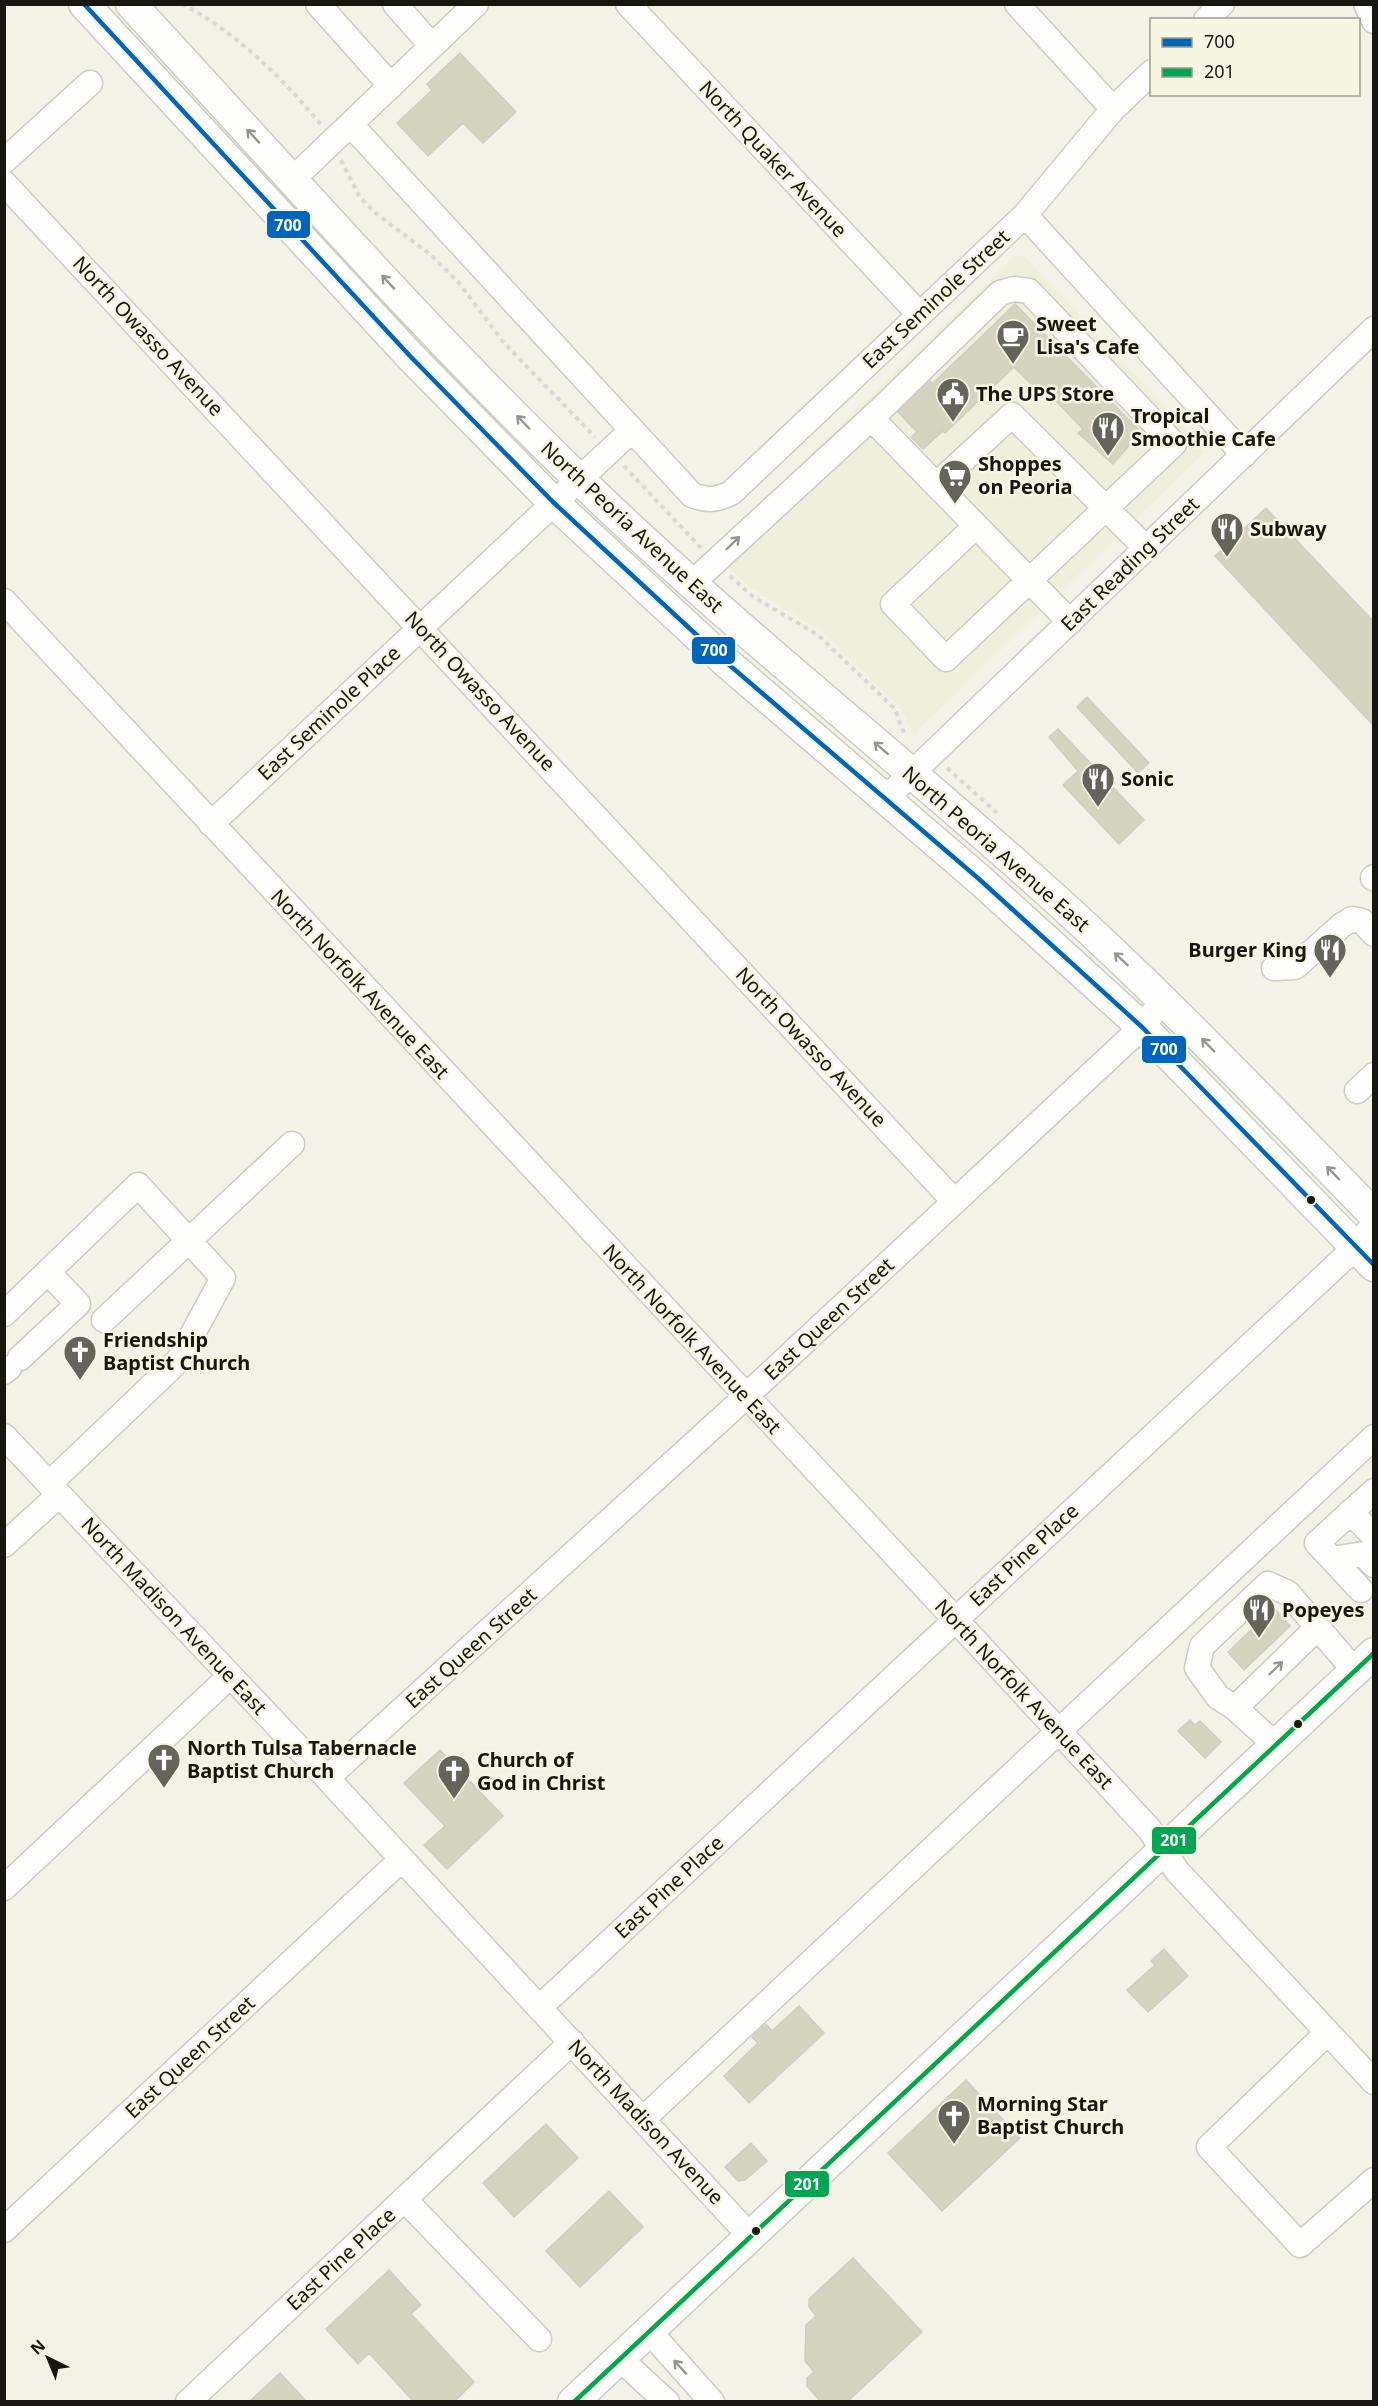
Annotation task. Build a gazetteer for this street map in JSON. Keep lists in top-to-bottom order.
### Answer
{
  "streets": {
    "main road": ["North Peoria Avenue East"],
    "street": [
      "North Quaker Avenue",
      "East Seminole Street",
      "North Owasso Avenue",
      "East Reading Street",
      "East Seminole Place",
      "North Norfolk Avenue East",
      "East Queen Street",
      "East Pine Place",
      "North Madison Avenue East",
      "North Madison Avenue"
    ]
  },
  "crossings": [
    ["North Quaker Avenue", "East Seminole Street"],
    ["East Seminole Street", "East Seminole Place"],
    ["North Owasso Avenue", "East Seminole Place"],
    ["North Owasso Avenue", "East Queen Street"],
    ["North Peoria Avenue East", "East Reading Street"],
    ["North Peoria Avenue East", "East Seminole Place"],
    ["North Peoria Avenue East", "East Queen Street"],
    ["North Peoria Avenue East", "East Pine Place"],
    ["East Seminole Place", "North Norfolk Avenue East"],
    ["North Norfolk Avenue East", "East Queen Street"],
    ["North Norfolk Avenue East", "East Pine Place"],
    ["East Queen Street", "North Madison Avenue East"],
    ["East Pine Place", "North Madison Avenue East"],
    ["East Pine Place", "North Madison Avenue"],
    ["North Madison Avenue East", "North Madison Avenue"]
  ],
  "places": {
    "cafe": ["Sweet Lisa's Cafe"],
    "public building": ["The UPS Store"],
    "restaurant": [
      "Tropical Smoothie Cafe",
      "Subway",
      "Sonic",
      "Burger King",
      "Popeyes"
    ],
    "supermarket": ["Shoppes on Peoria"],
    "church": [
      "Friendship Baptist Church",
      "North Tulsa Tabernacle Baptist Church",
      "Church of God in Christ",
      "Morning Star Baptist Church"
    ]
  },
  "lines": ["transit line 700", "transit line 201"],
  "legend": ["700", "201"],
  "north": "top left"
}
